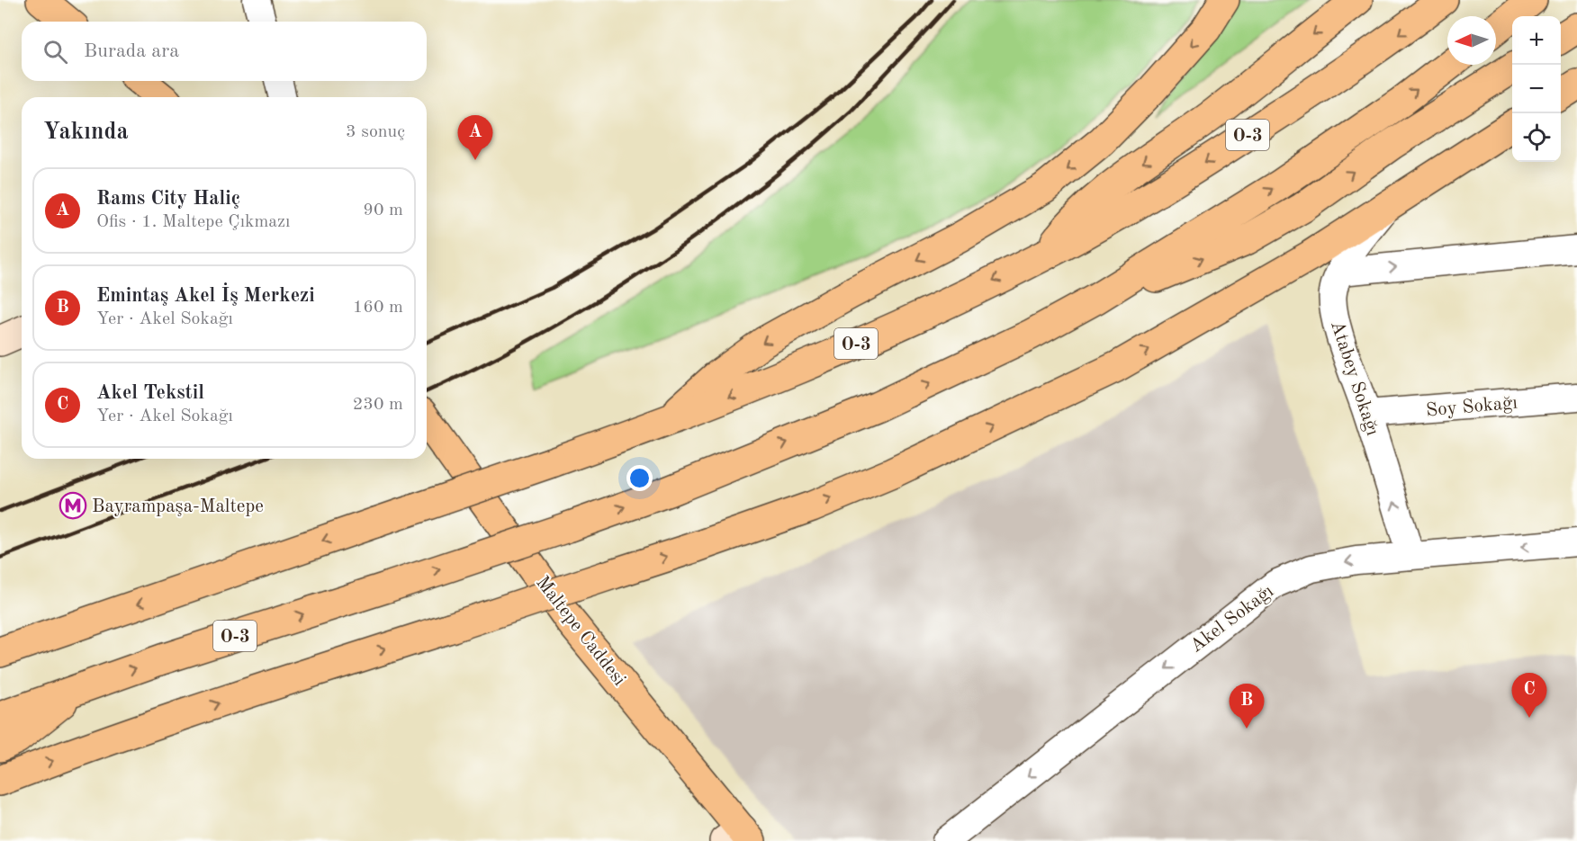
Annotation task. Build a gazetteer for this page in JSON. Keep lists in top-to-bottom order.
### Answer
{
  "streets": {
    "main road": ["O-3", "Maltepe Caddesi"],
    "street": ["Atabey Sokağı", "Soy Sokağı", "Akel Sokağı"]
  },
  "crossings": [
    ["Atabey Sokağı", "Soy Sokağı"],
    ["Atabey Sokağı", "Akel Sokağı"]
  ],
  "one_way": ["Atabey Sokağı", "Akel Sokağı"],
  "places": {
    "metro station": ["Bayrampaşa-Maltepe"]
  },
  "north": "left",
  "page": {
    "map_buttons": ["+", "−"],
    "search": "Burada ara",
    "heading": ["Yakında", "3 sonuç"],
    "pins": ["A", "C", "B"],
    "list": [
      {
        "mark": "A",
        "name": "Rams City Haliç",
        "note": "Ofis · 1. Maltepe Çıkmazı",
        "value": "90 m"
      },
      {
        "mark": "B",
        "name": "Emintaş Akel İş Merkezi",
        "note": "Yer · Akel Sokağı",
        "value": "160 m"
      },
      {
        "mark": "C",
        "name": "Akel Tekstil",
        "note": "Yer · Akel Sokağı",
        "value": "230 m"
      }
    ]
  }
}
